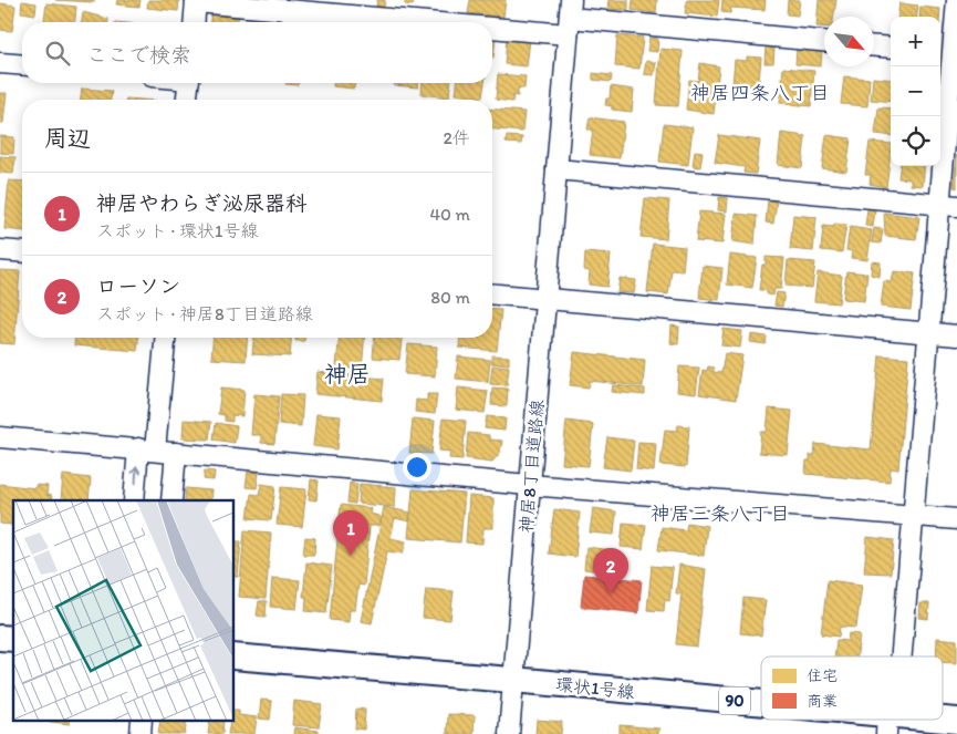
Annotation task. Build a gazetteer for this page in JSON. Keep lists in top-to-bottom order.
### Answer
{
  "streets": {
    "main road": ["環状1号線", "90"],
    "street": ["神居8丁目道路線"]
  },
  "crossings": [
    ["神居8丁目道路線", "環状1号線"]
  ],
  "districts": ["神居四条八丁目", "神居", "神居三条八丁目"],
  "legend": ["住宅", "商業"],
  "north": "bottom right",
  "page": {
    "map_buttons": ["+", "−"],
    "search": "ここで検索",
    "heading": ["周辺", "2件"],
    "list": [
      {
        "mark": "1",
        "name": "神居やわらぎ泌尿器科",
        "note": "スポット · 環状1号線",
        "value": "40 m"
      },
      {
        "mark": "2",
        "name": "ローソン",
        "note": "スポット · 神居8丁目道路線",
        "value": "80 m"
      }
    ],
    "pins": ["1", "2"]
  }
}
